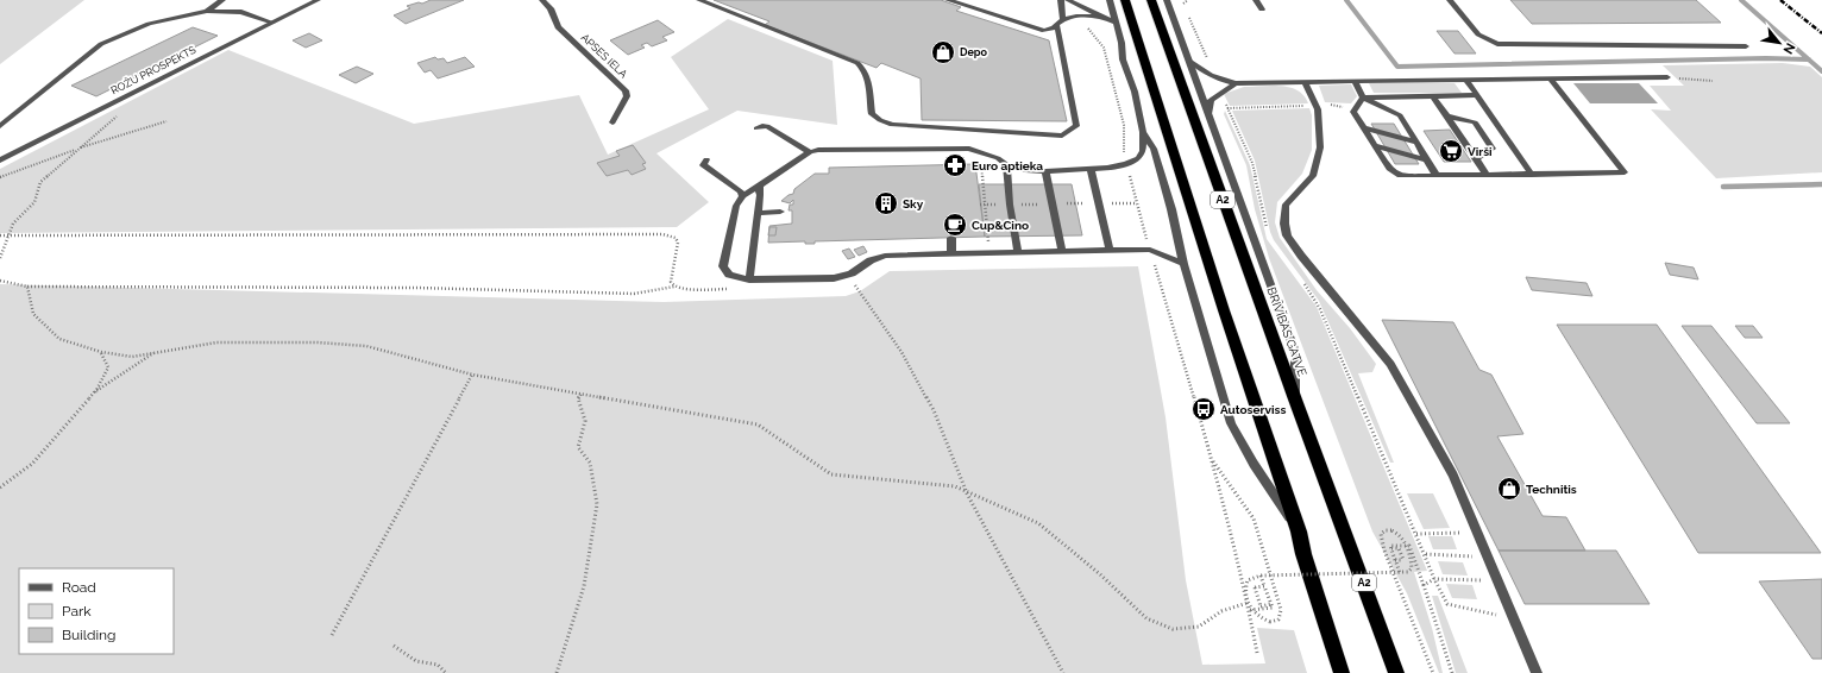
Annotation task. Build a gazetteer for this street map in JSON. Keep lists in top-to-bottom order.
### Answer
{
  "streets": {
    "highway": ["A2", "BRĪVĪBAS GATVE"],
    "street": ["APSES IELA", "ROŽU PROSPEKTS"]
  },
  "places": {
    "shop": ["Depo", "Technitis"],
    "supermarket": ["Virši"],
    "pharmacy": ["Euro aptieka"],
    "building": ["Sky"],
    "cafe": ["Cup&Cino"],
    "bus stop": ["Autoserviss"]
  },
  "legend": ["Road", "Park", "Building"],
  "north": "bottom right"
}
